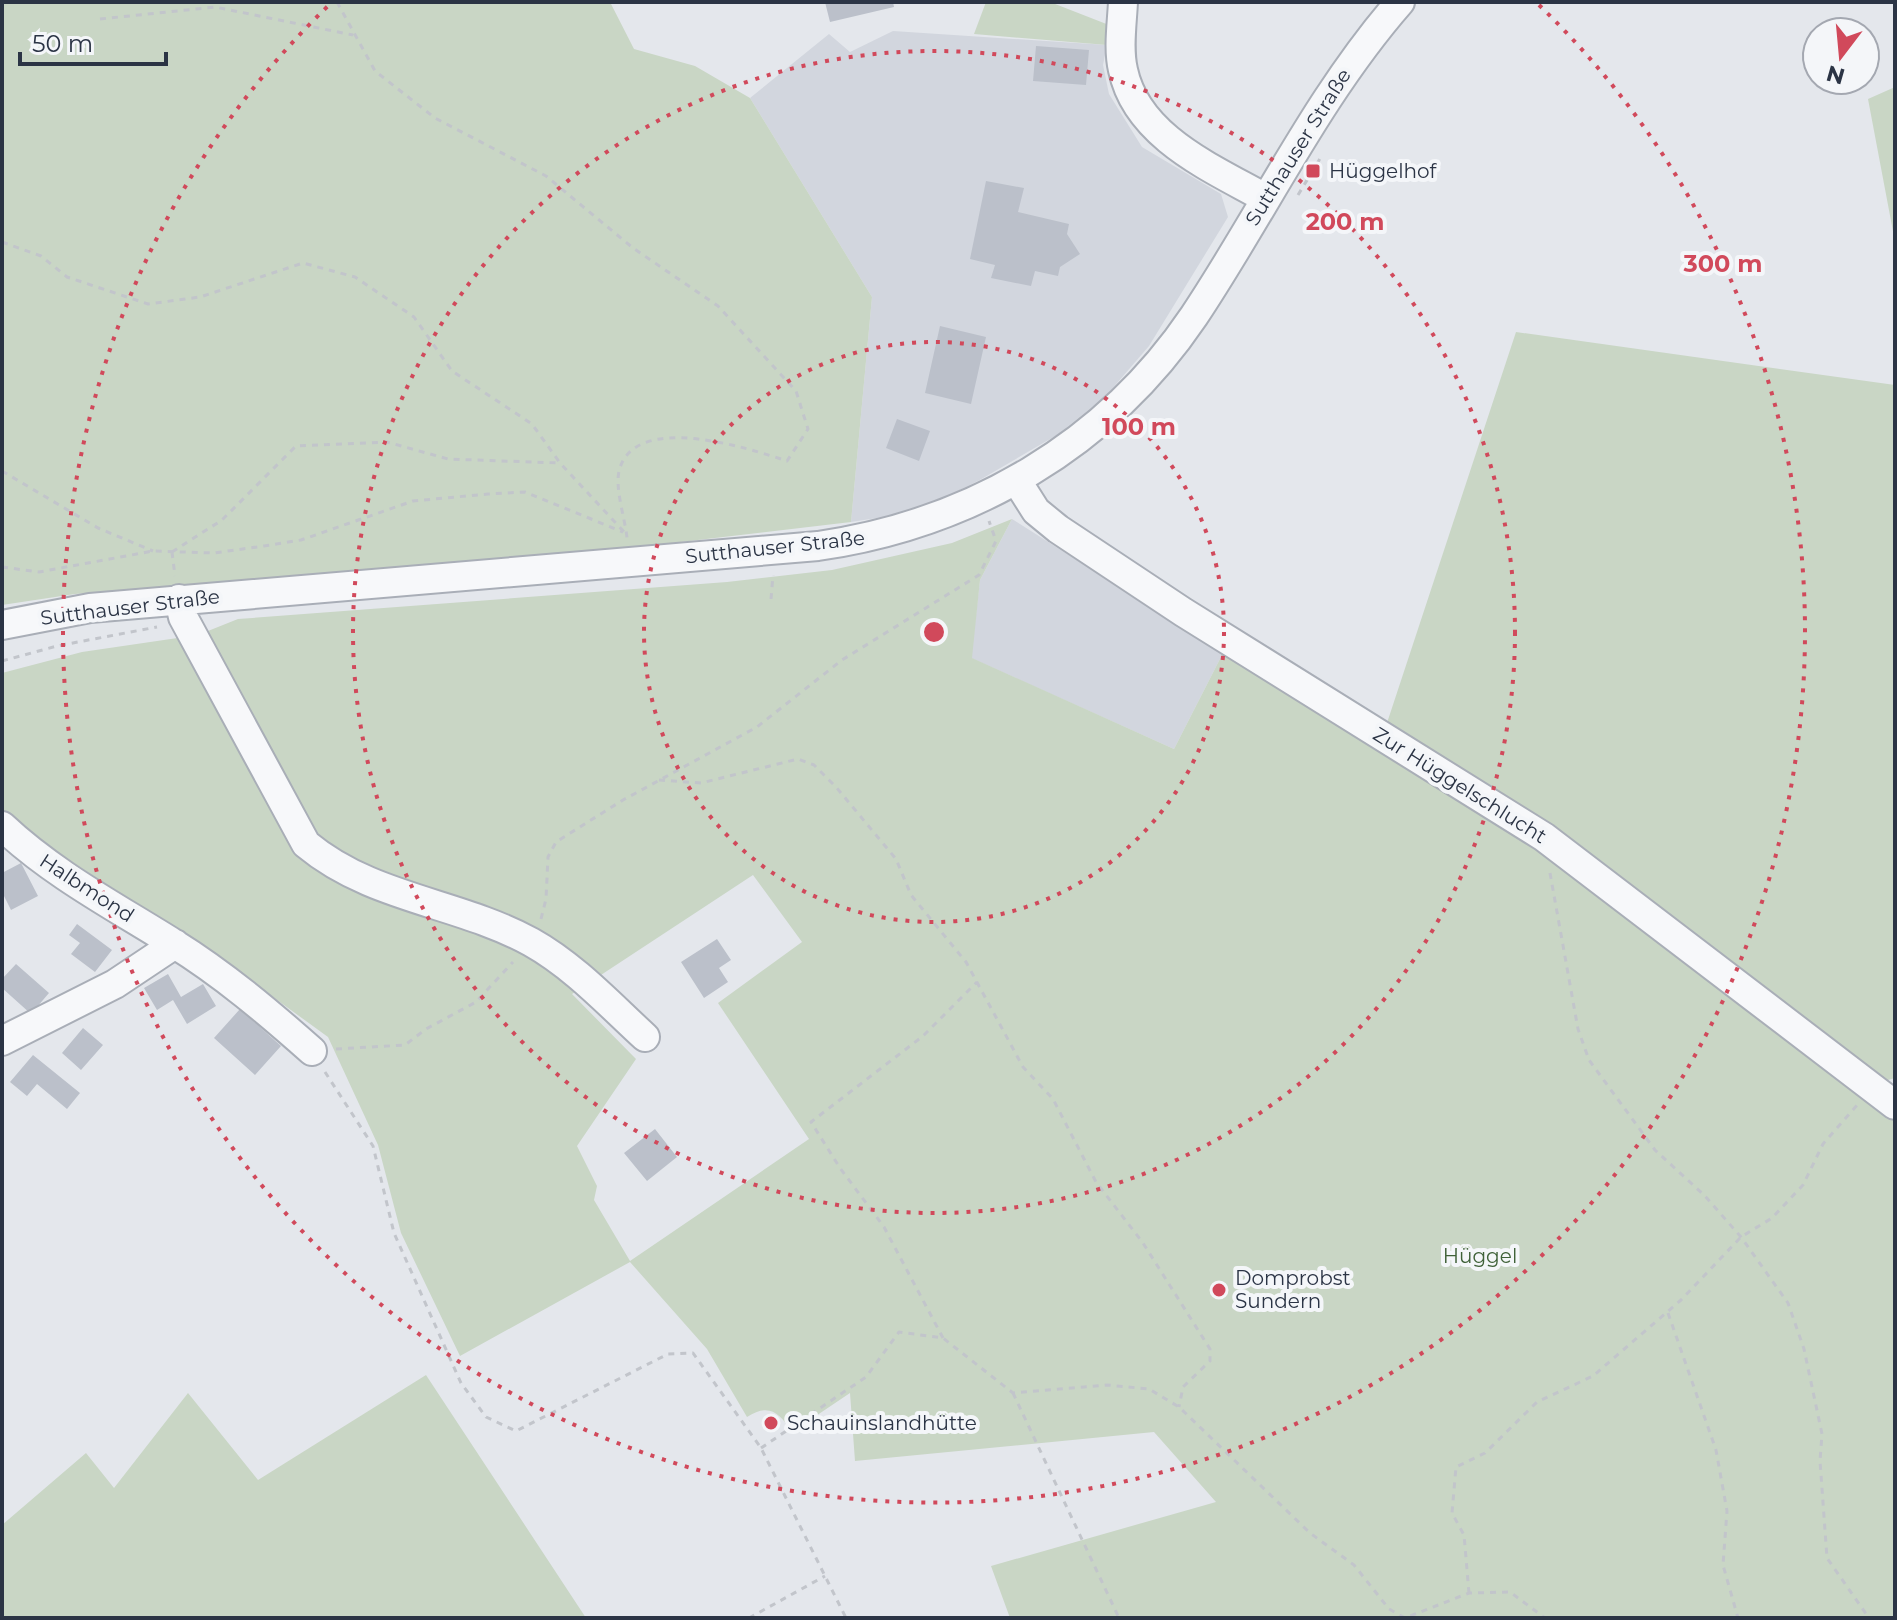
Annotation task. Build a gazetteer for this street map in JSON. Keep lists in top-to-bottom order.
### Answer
{
  "streets": {
    "street": ["Sutthauser Straße", "Zur Hüggelschlucht", "Halbmond"]
  },
  "crossings": [
    ["Sutthauser Straße", "Zur Hüggelschlucht"]
  ],
  "parks": ["Hüggel"],
  "places": {
    "transit": ["Hüggelhof"],
    "other": ["Domprobst Sundern", "Schauinslandhütte"]
  },
  "scale_bar": "50 m",
  "north": "bottom",
  "rings": ["200 m", "300 m", "100 m"]
}
